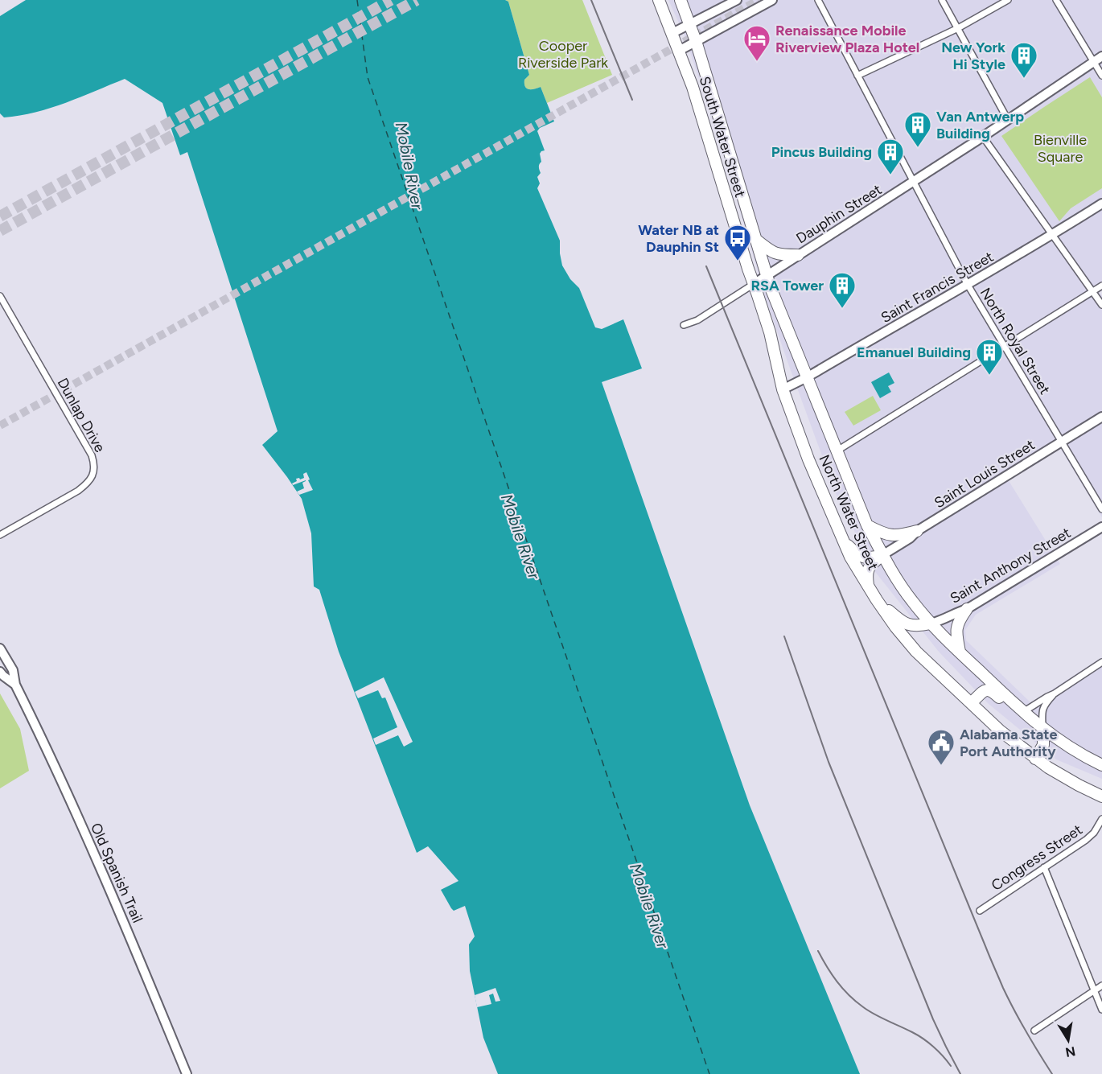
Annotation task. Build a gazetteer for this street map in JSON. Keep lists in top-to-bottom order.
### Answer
{
  "streets": {
    "highway": ["South Water Street", "North Water Street"],
    "street": [
      "Dauphin Street",
      "Saint Francis Street",
      "North Royal Street",
      "Dunlap Drive",
      "Saint Louis Street",
      "Saint Anthony Street",
      "Congress Street",
      "Old Spanish Trail"
    ]
  },
  "crossings": [
    ["South Water Street", "Dauphin Street"],
    ["South Water Street", "North Water Street"],
    ["Dauphin Street", "North Royal Street"],
    ["Dauphin Street", "North Water Street"],
    ["Saint Francis Street", "North Royal Street"],
    ["Saint Francis Street", "North Water Street"],
    ["North Royal Street", "Saint Louis Street"],
    ["Saint Louis Street", "North Water Street"],
    ["North Water Street", "Saint Anthony Street"]
  ],
  "water": ["Mobile River"],
  "parks": ["Cooper Riverside Park", "Bienville Square"],
  "places": {
    "hotel": ["Renaissance Mobile Riverview Plaza Hotel"],
    "building": [
      "New York Hi Style",
      "Van Antwerp Building",
      "Pincus Building",
      "RSA Tower",
      "Emanuel Building"
    ],
    "bus stop": ["Water NB at Dauphin St"],
    "public building": ["Alabama State Port Authority"]
  },
  "north": "bottom"
}
